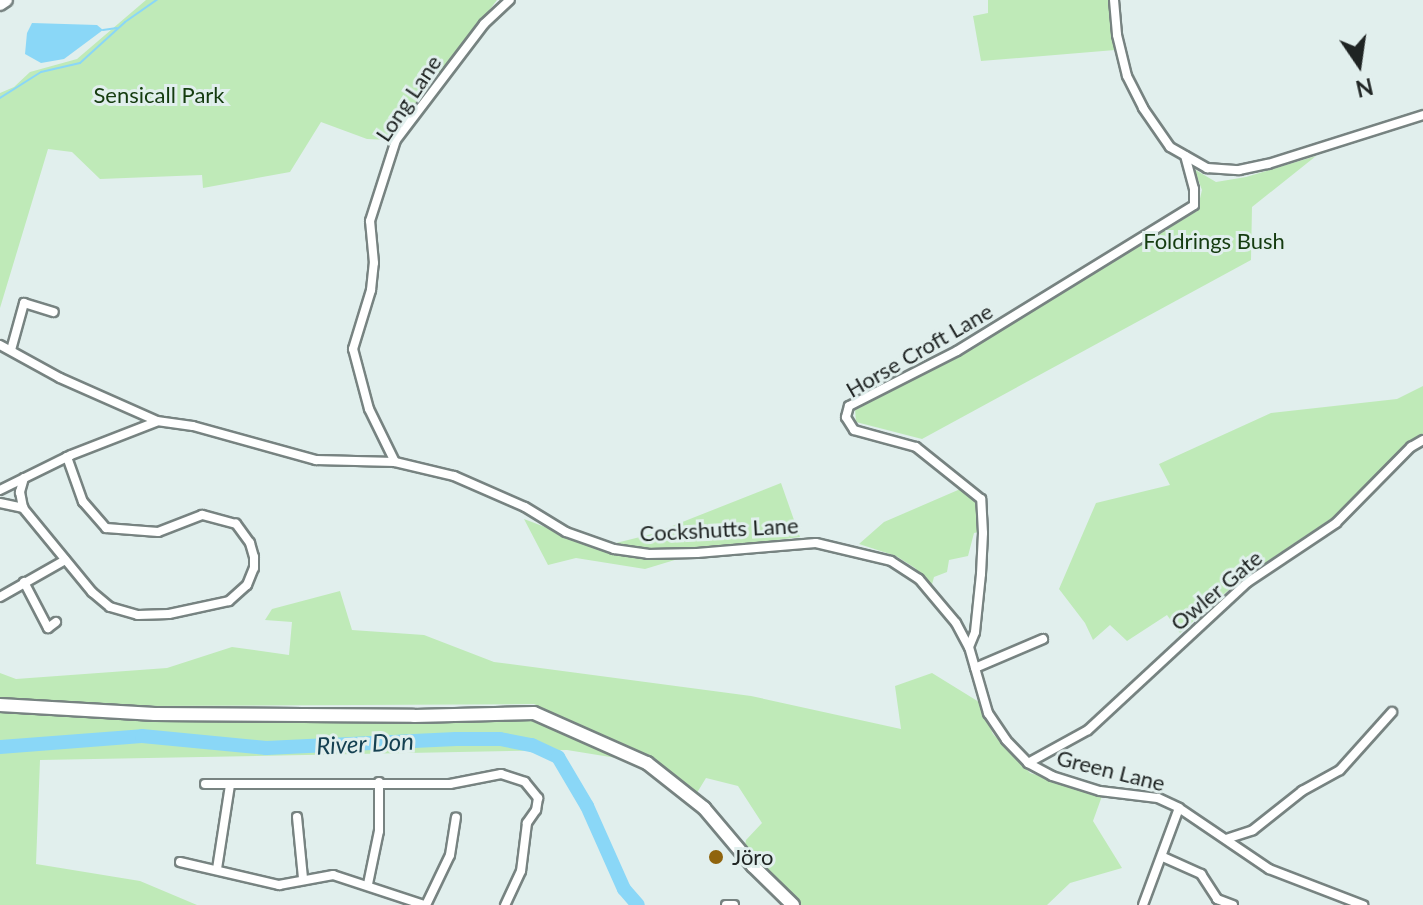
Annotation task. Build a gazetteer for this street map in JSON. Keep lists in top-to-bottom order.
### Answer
{
  "streets": {
    "street": [
      "Long Lane",
      "Horse Croft Lane",
      "Cockshutts Lane",
      "Owler Gate",
      "Green Lane"
    ]
  },
  "crossings": [
    ["Long Lane", "Cockshutts Lane"],
    ["Horse Croft Lane", "Cockshutts Lane"],
    ["Cockshutts Lane", "Owler Gate"],
    ["Cockshutts Lane", "Green Lane"],
    ["Owler Gate", "Green Lane"]
  ],
  "water": ["River Don"],
  "parks": ["Sensicall Park", "Foldrings Bush"],
  "places": ["Jöro"],
  "north": "bottom"
}
